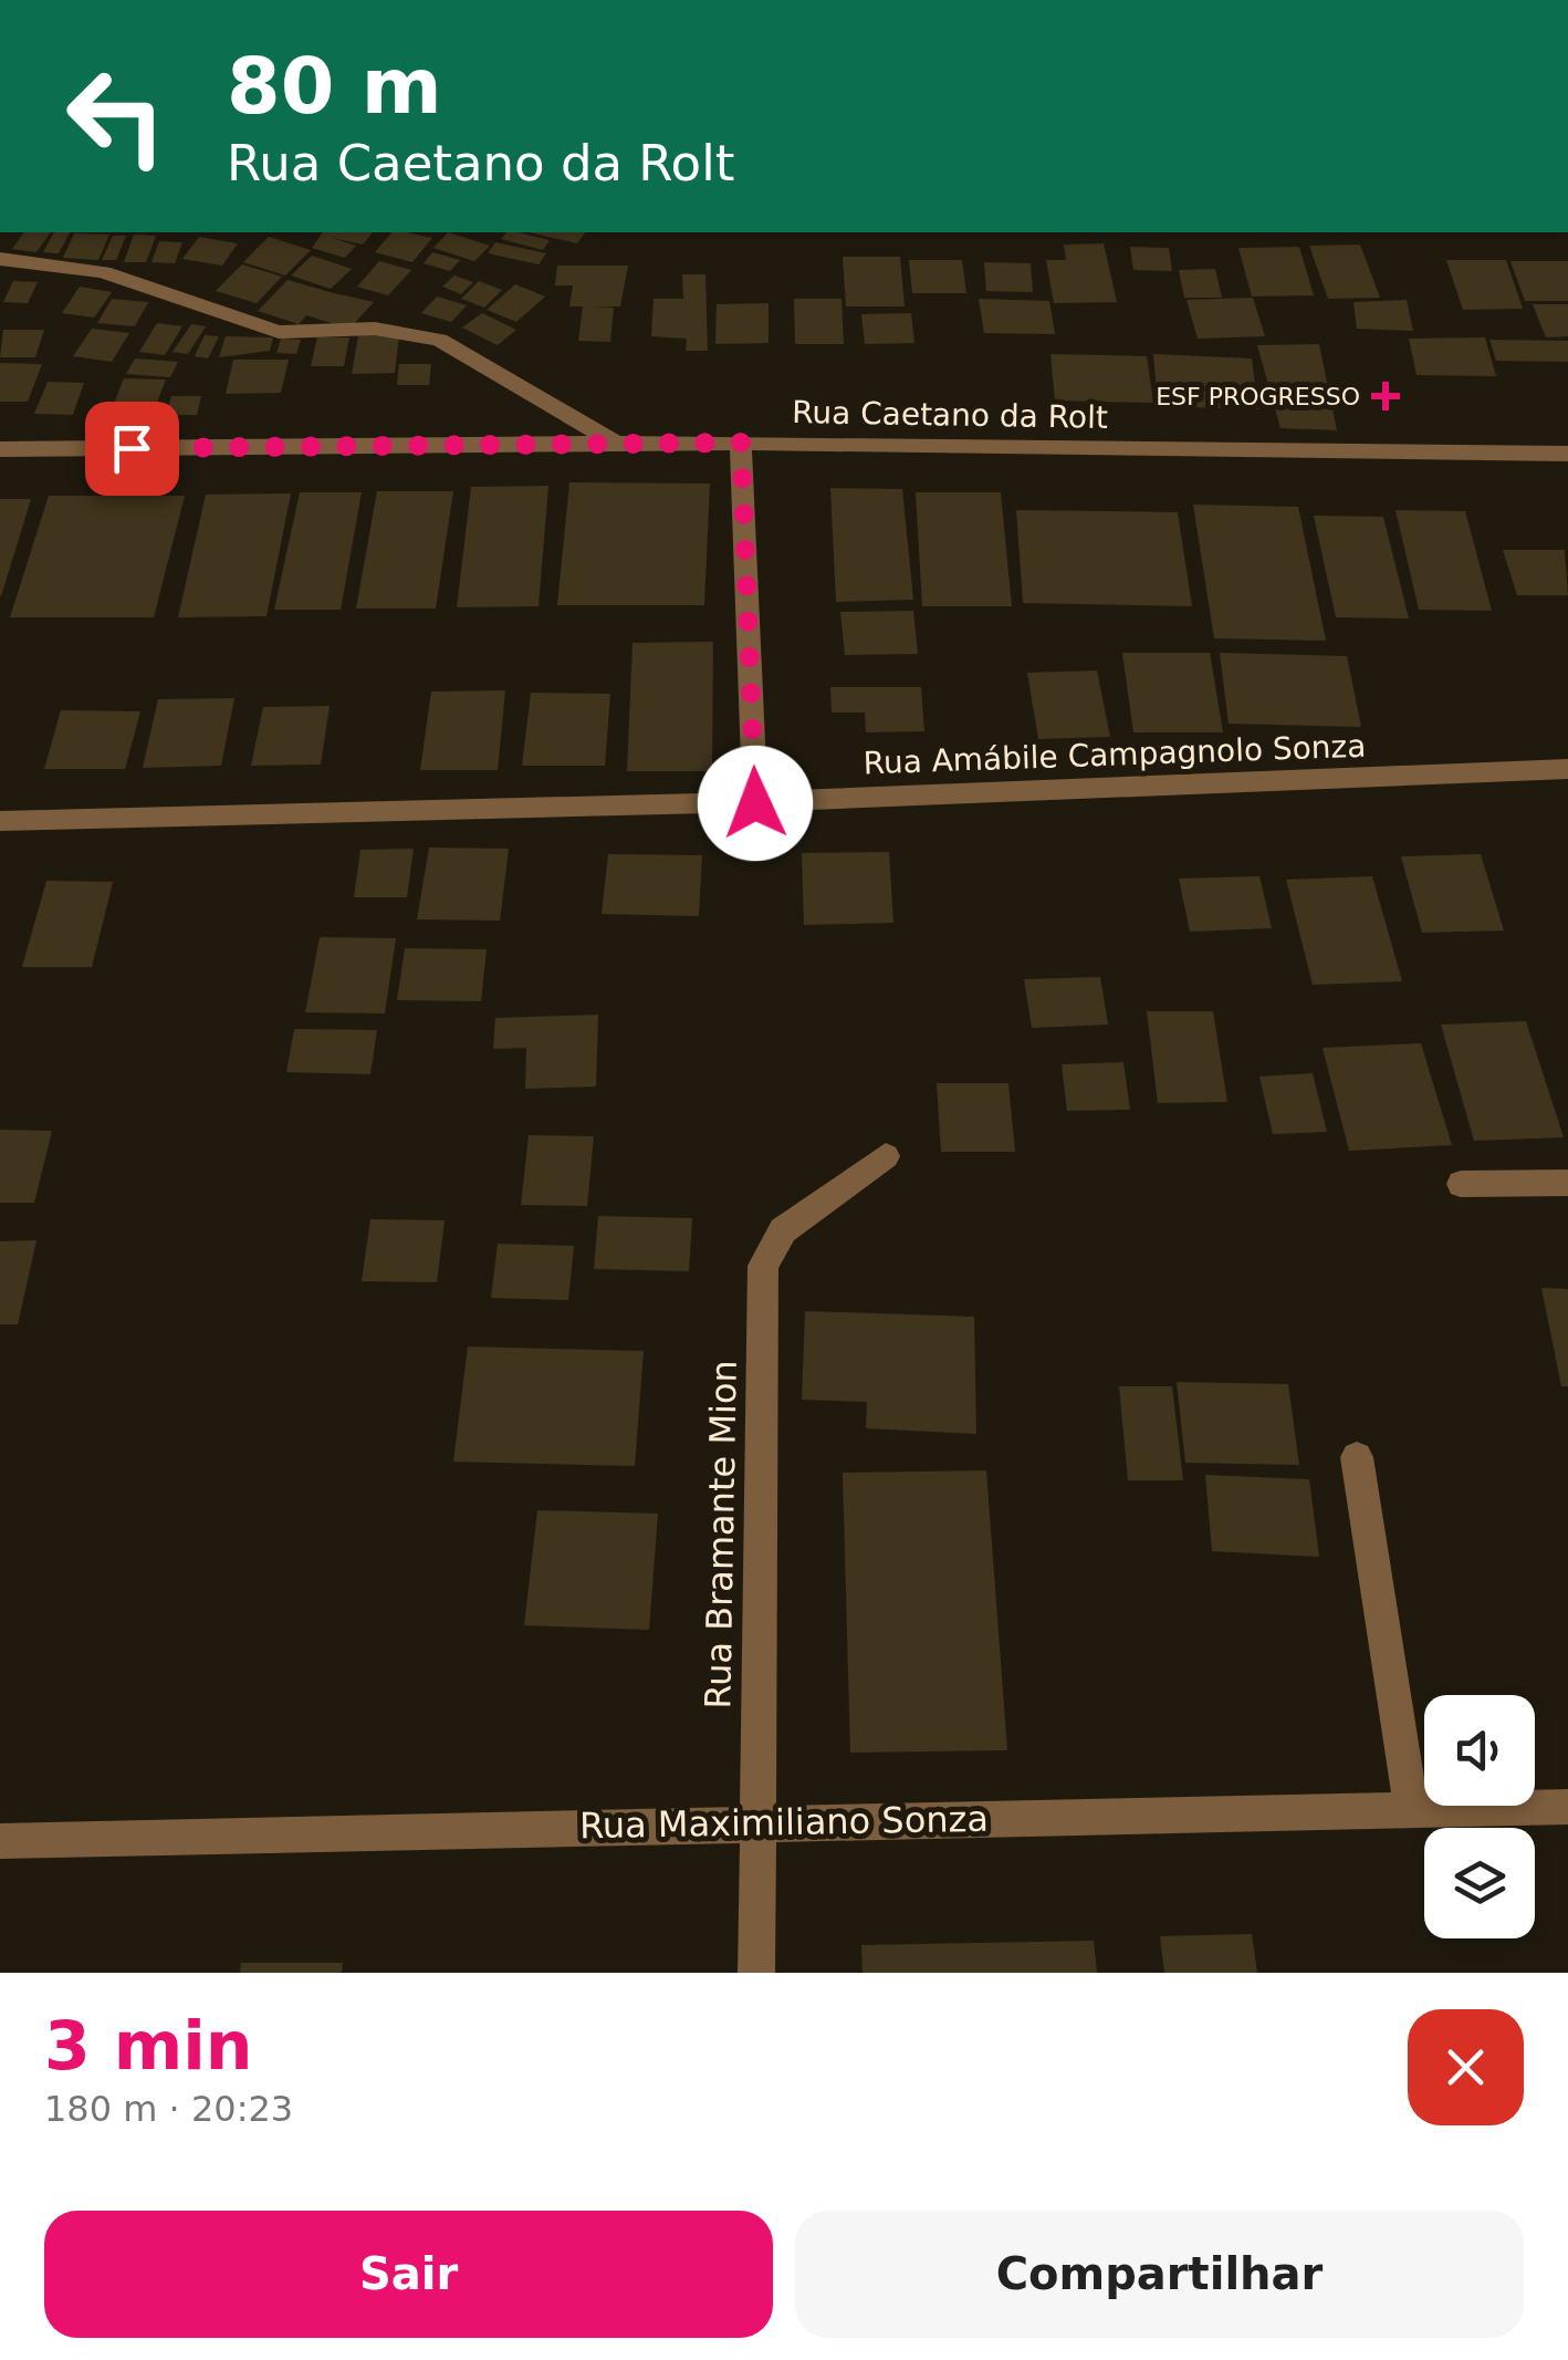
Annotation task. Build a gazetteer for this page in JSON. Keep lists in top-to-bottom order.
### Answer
{
  "streets": {
    "street": [
      "Rua Caetano da Rolt",
      "Rua Amábile Campagnolo Sonza",
      "Rua Bramante Mion",
      "Rua Maximiliano Sonza"
    ]
  },
  "crossings": [
    ["Rua Bramante Mion", "Rua Maximiliano Sonza"]
  ],
  "places": {
    "health": ["ESF PROGRESSO"]
  },
  "page": {
    "turn": ["80 m", "Rua Caetano da Rolt"],
    "heading": ["3 min", "180 m · 20:23"],
    "buttons": ["Sair", "Compartilhar"]
  }
}
